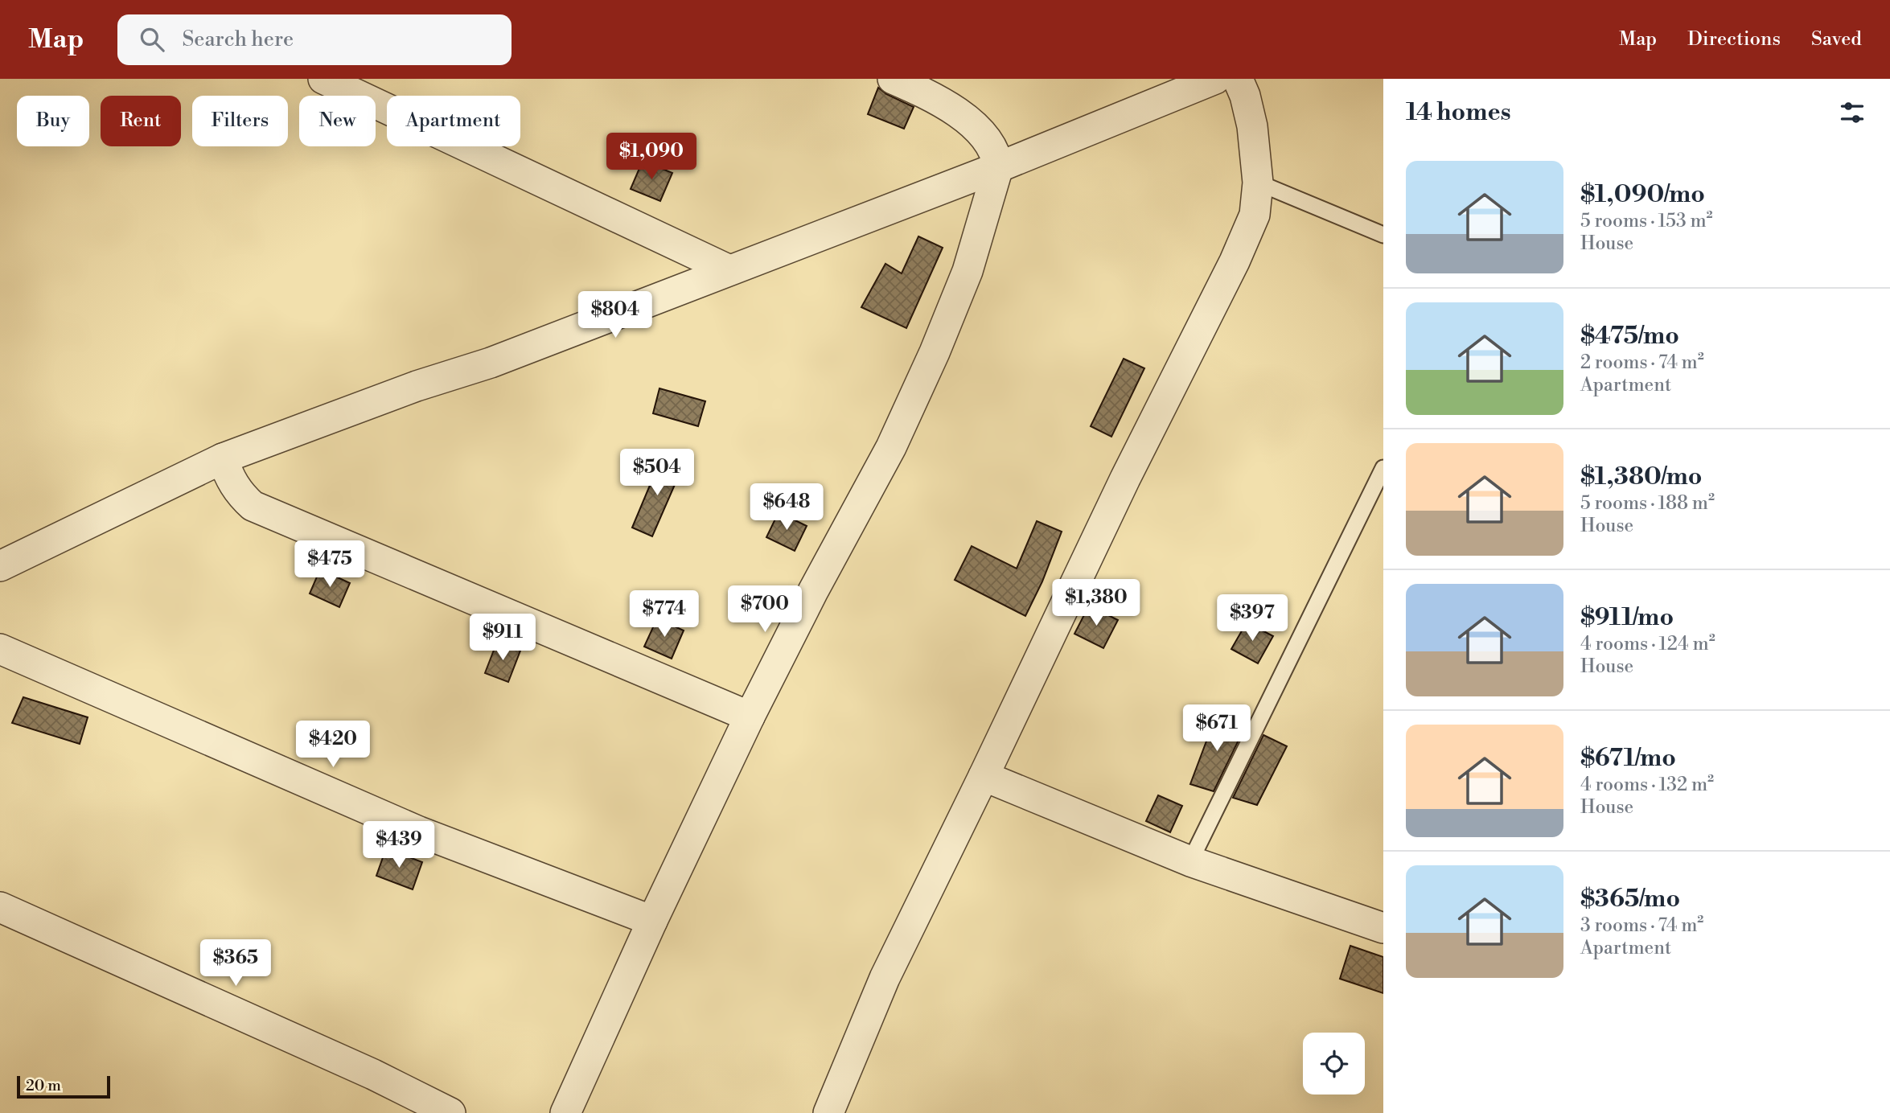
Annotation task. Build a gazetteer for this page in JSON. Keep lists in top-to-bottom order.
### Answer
{
  "scale_bar": "20 m",
  "page": {
    "header": "Map",
    "search": "Search here",
    "nav": ["Map", "Directions", "Saved"],
    "heading": "14 homes",
    "chip": [
      "Buy",
      "Rent",
      "Filters",
      "New",
      "Apartment"
    ],
    "price": [
      "$1,090",
      "$804",
      "$504",
      "$648",
      "$475",
      "$1,380",
      "$700",
      "$774",
      "$397",
      "$911",
      "$671",
      "$420",
      "$439",
      "$365"
    ],
    "list": [
      {
        "name": "$1,090/mo",
        "note": "5 rooms · 153 m² · House"
      },
      {
        "name": "$475/mo",
        "note": "2 rooms · 74 m² · Apartment"
      },
      {
        "name": "$1,380/mo",
        "note": "5 rooms · 188 m² · House"
      },
      {
        "name": "$911/mo",
        "note": "4 rooms · 124 m² · House"
      },
      {
        "name": "$671/mo",
        "note": "4 rooms · 132 m² · House"
      },
      {
        "name": "$365/mo",
        "note": "3 rooms · 74 m² · Apartment"
      }
    ],
    "scale": "20 m"
  }
}
